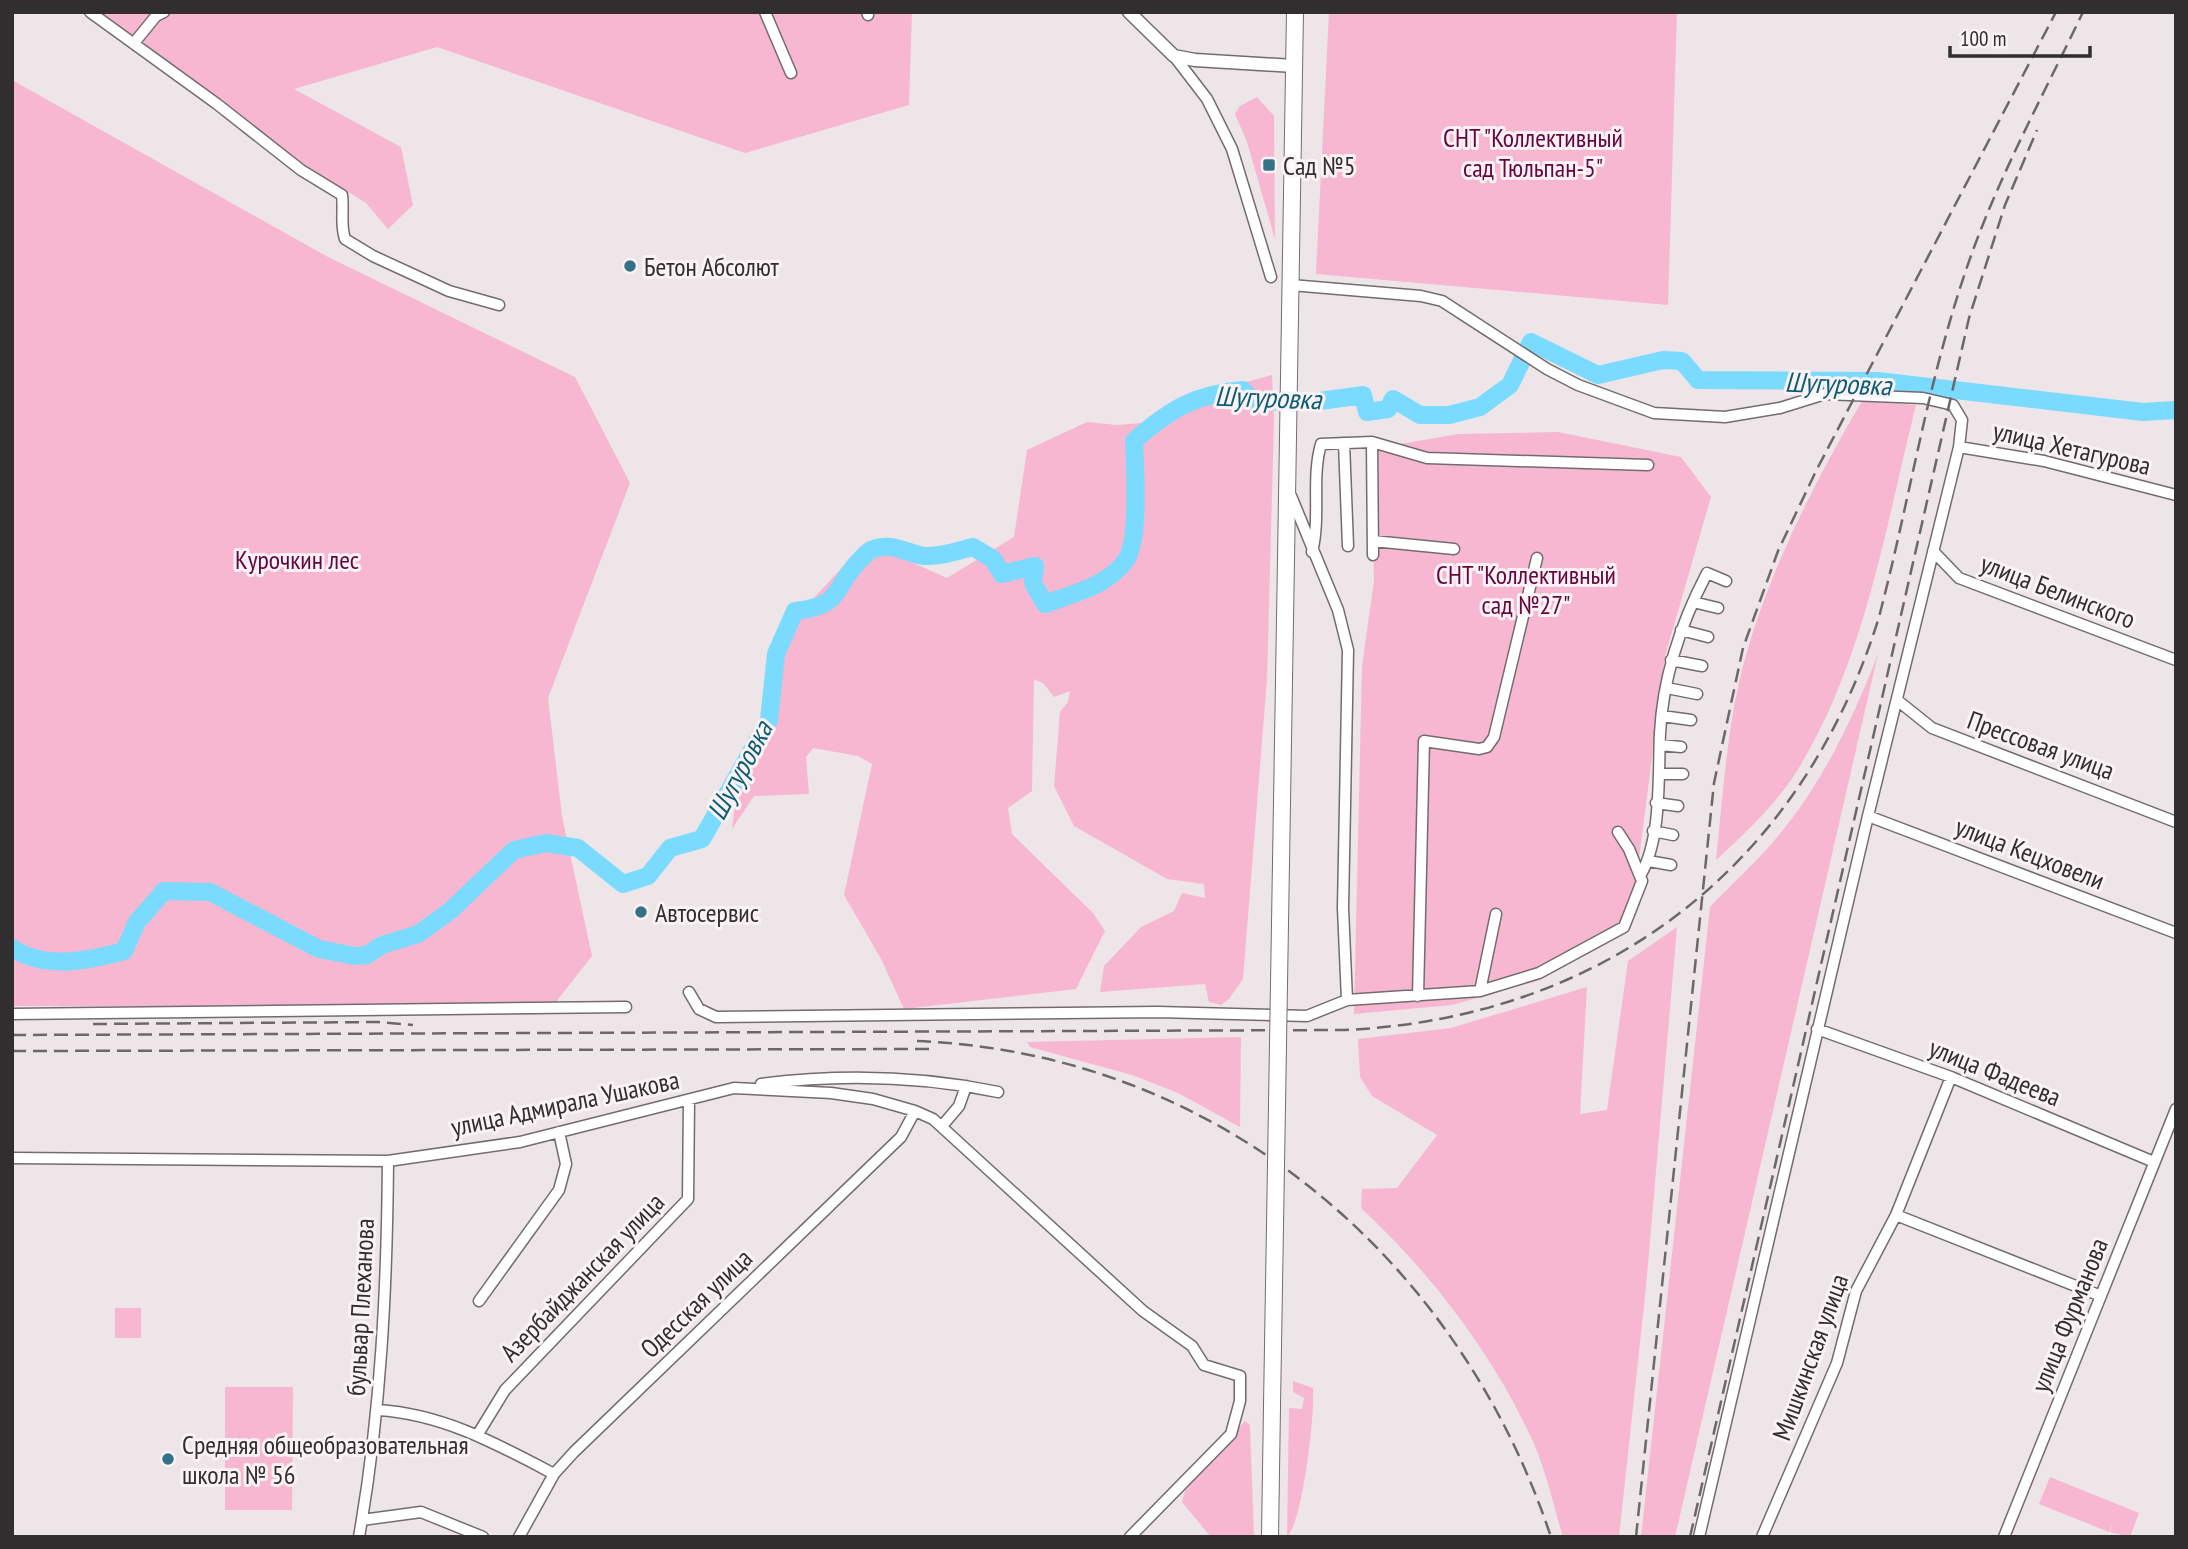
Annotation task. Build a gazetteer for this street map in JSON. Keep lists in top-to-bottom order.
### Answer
{
  "streets": {
    "street": [
      "улица Хетагурова",
      "улица Белинского",
      "Прессовая улица",
      "улица Кецховели",
      "улица Фадеева",
      "улица Адмирала Ушакова",
      "Азербайджанская улица",
      "Одесская улица",
      "бульвар Плеханова",
      "улица Фурманова",
      "Мишкинская улица"
    ]
  },
  "crossings": [
    ["улица Фадеева", "улица Фурманова"],
    ["улица Фадеева", "Мишкинская улица"],
    ["улица Адмирала Ушакова", "Азербайджанская улица"],
    ["улица Адмирала Ушакова", "Одесская улица"],
    ["улица Адмирала Ушакова", "бульвар Плеханова"]
  ],
  "water": ["Шугуровка"],
  "parks": ["СНТ \"Коллективный сад Тюльпан-5\"", "Курочкин лес", "СНТ \"Коллективный сад №27\""],
  "places": {
    "transit": ["Сад №5"],
    "other": ["Бетон Абсолют", "Автосервис", "Средняя общеобразовательная школа № 56"]
  },
  "scale_bar": "100 m"
}
